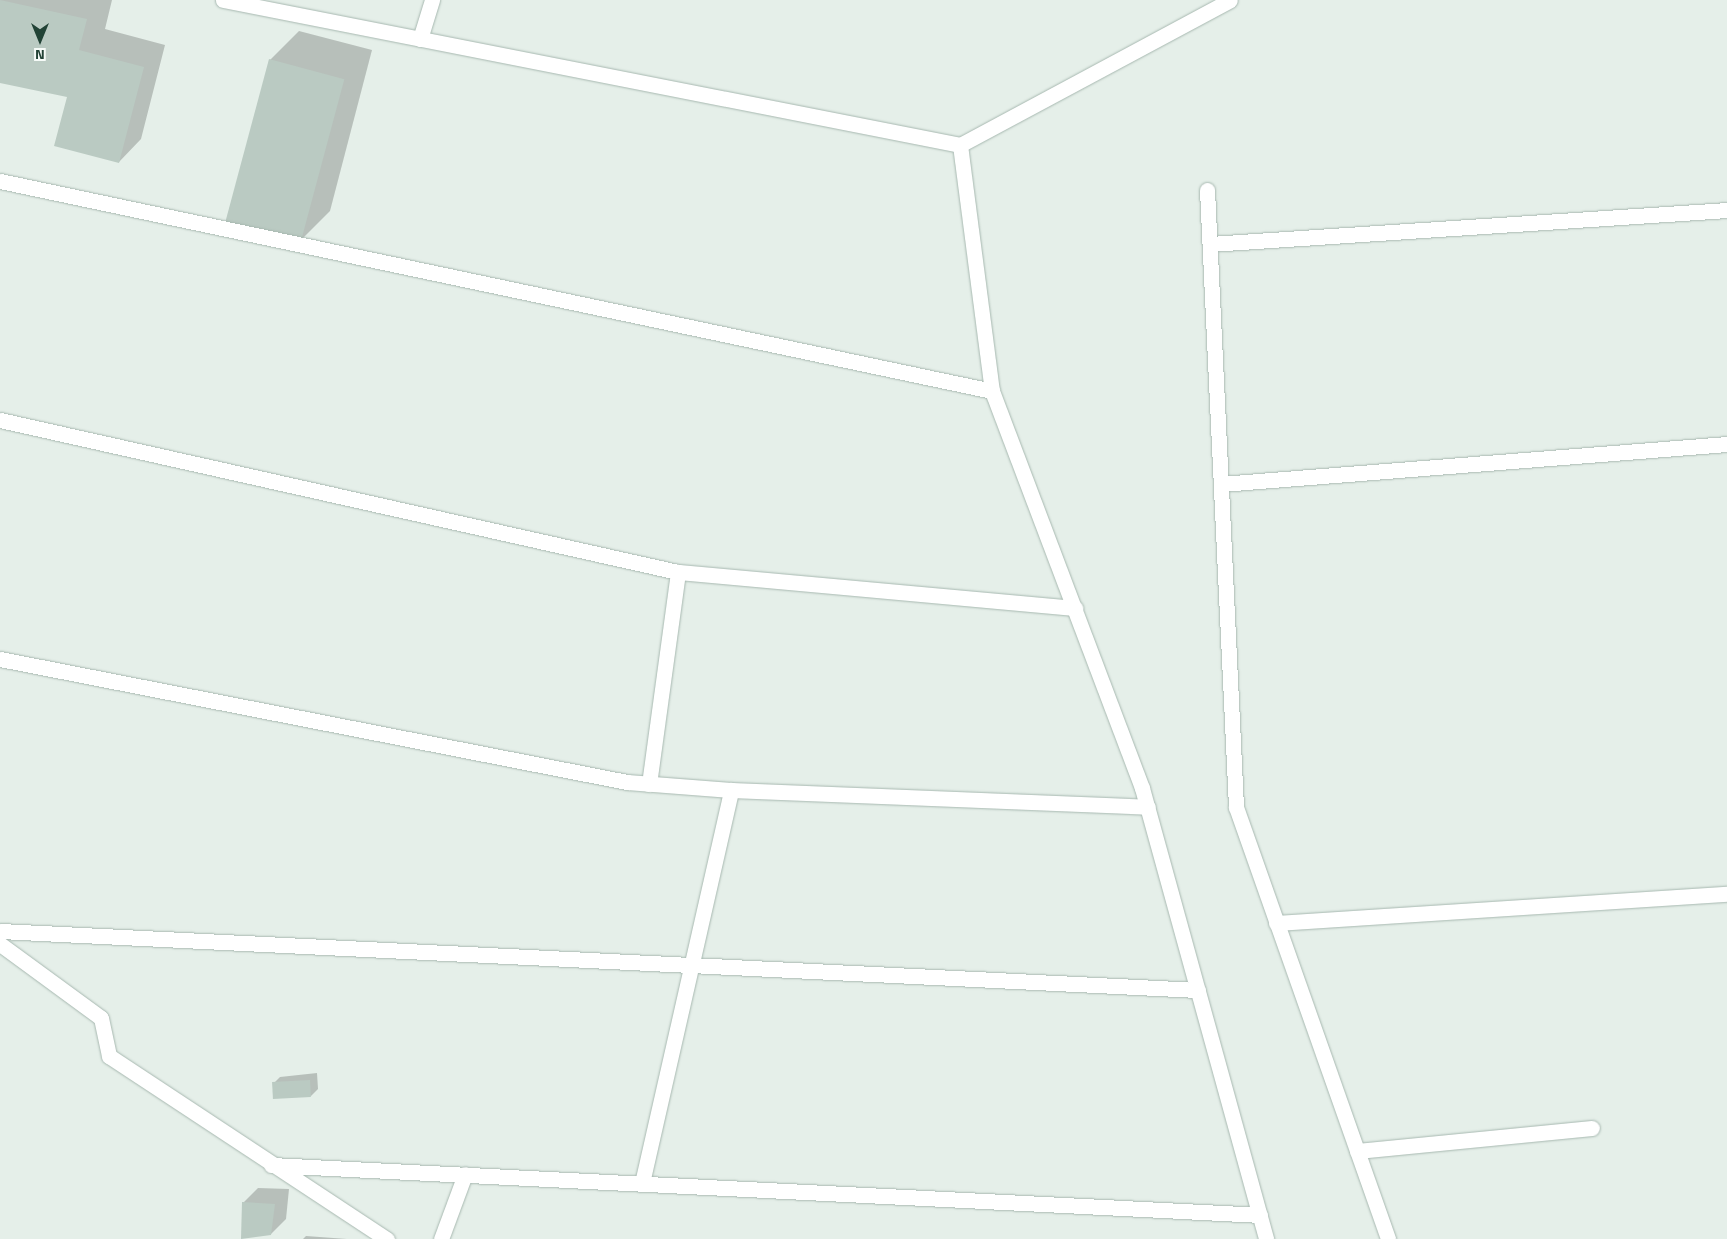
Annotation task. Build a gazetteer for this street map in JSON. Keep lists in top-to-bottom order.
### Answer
{
  "north": "bottom"
}
